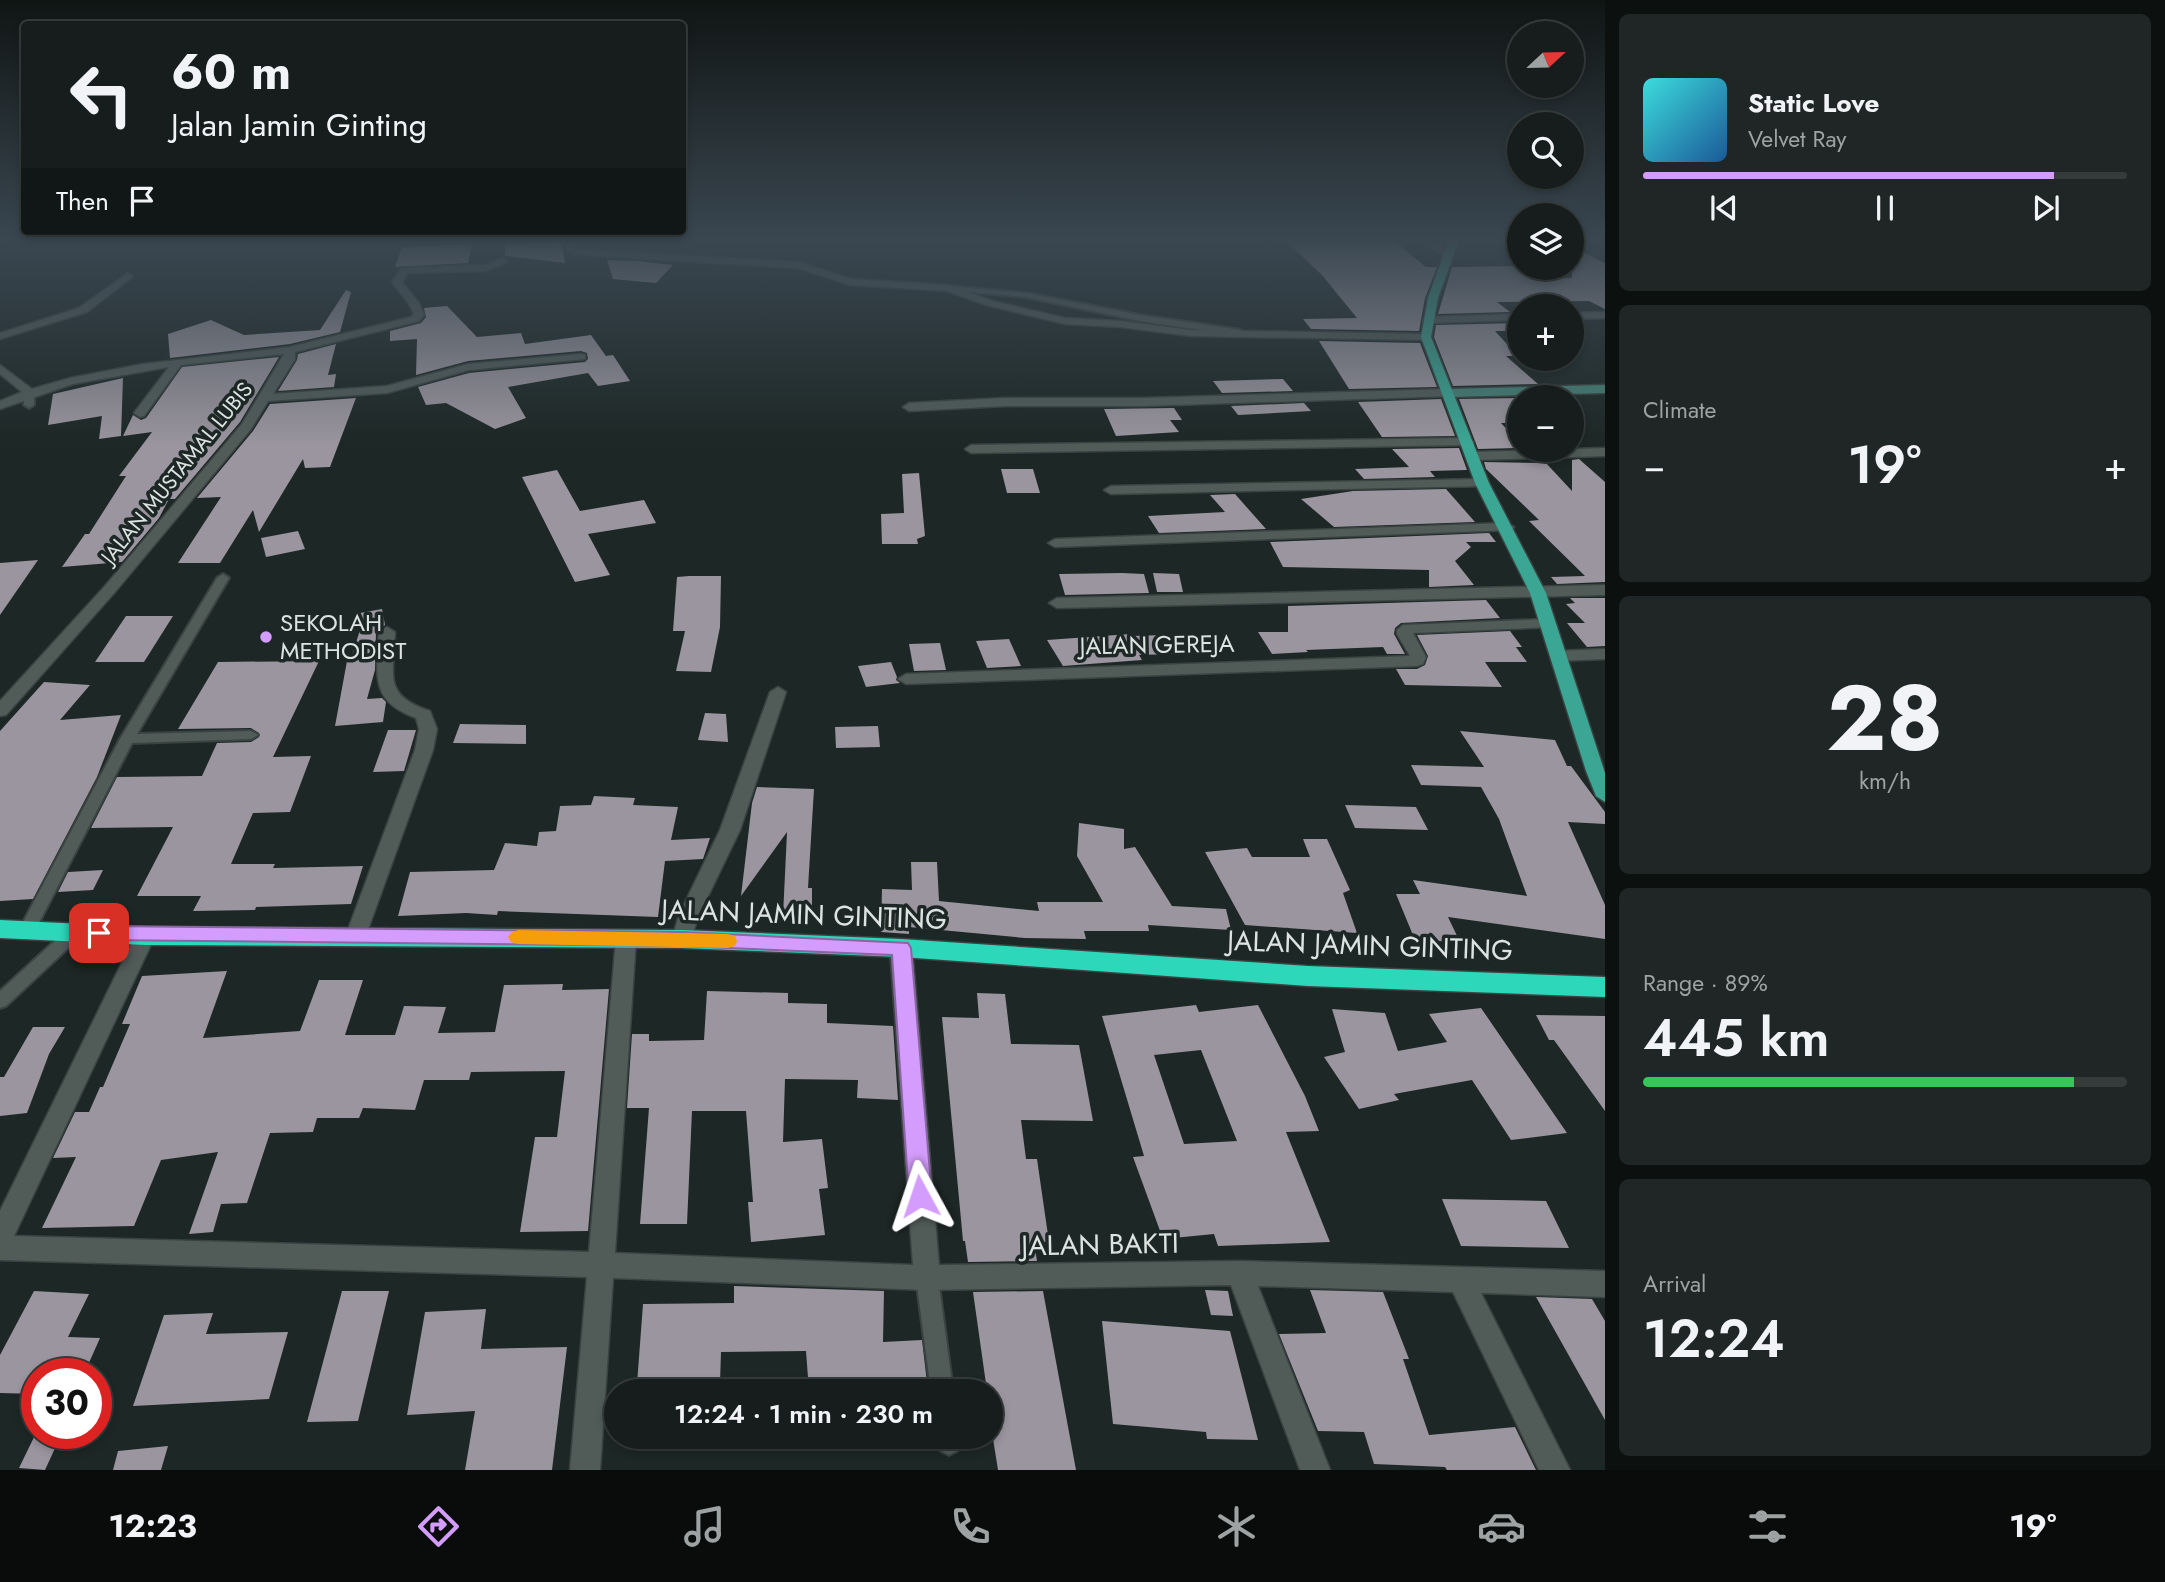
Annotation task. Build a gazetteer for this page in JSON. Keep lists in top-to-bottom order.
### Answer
{
  "streets": {
    "highway": ["JALAN JAMIN GINTING"],
    "street": ["JALAN MUSTAMAL LUBIS", "JALAN GEREJA", "JALAN BAKTI"]
  },
  "places": ["SEKOLAH METHODIST"],
  "north": "right",
  "page": {
    "map_buttons": ["+", "−"],
    "turn": ["60 m", "Jalan Jamin Ginting"],
    "song": ["Static Love", "Velvet Ray"],
    "then": "Then",
    "tile": [
      "Climate",
      ["28", "km/h"],
      ["Range · 89%", "445 km"],
      ["Arrival", "12:24"]
    ],
    "heat": ["−", "19°", "+"],
    "limit": "30",
    "trip": "12:24 · 1 min · 230 m",
    "tabs": ["12:23", "19°"]
  }
}
